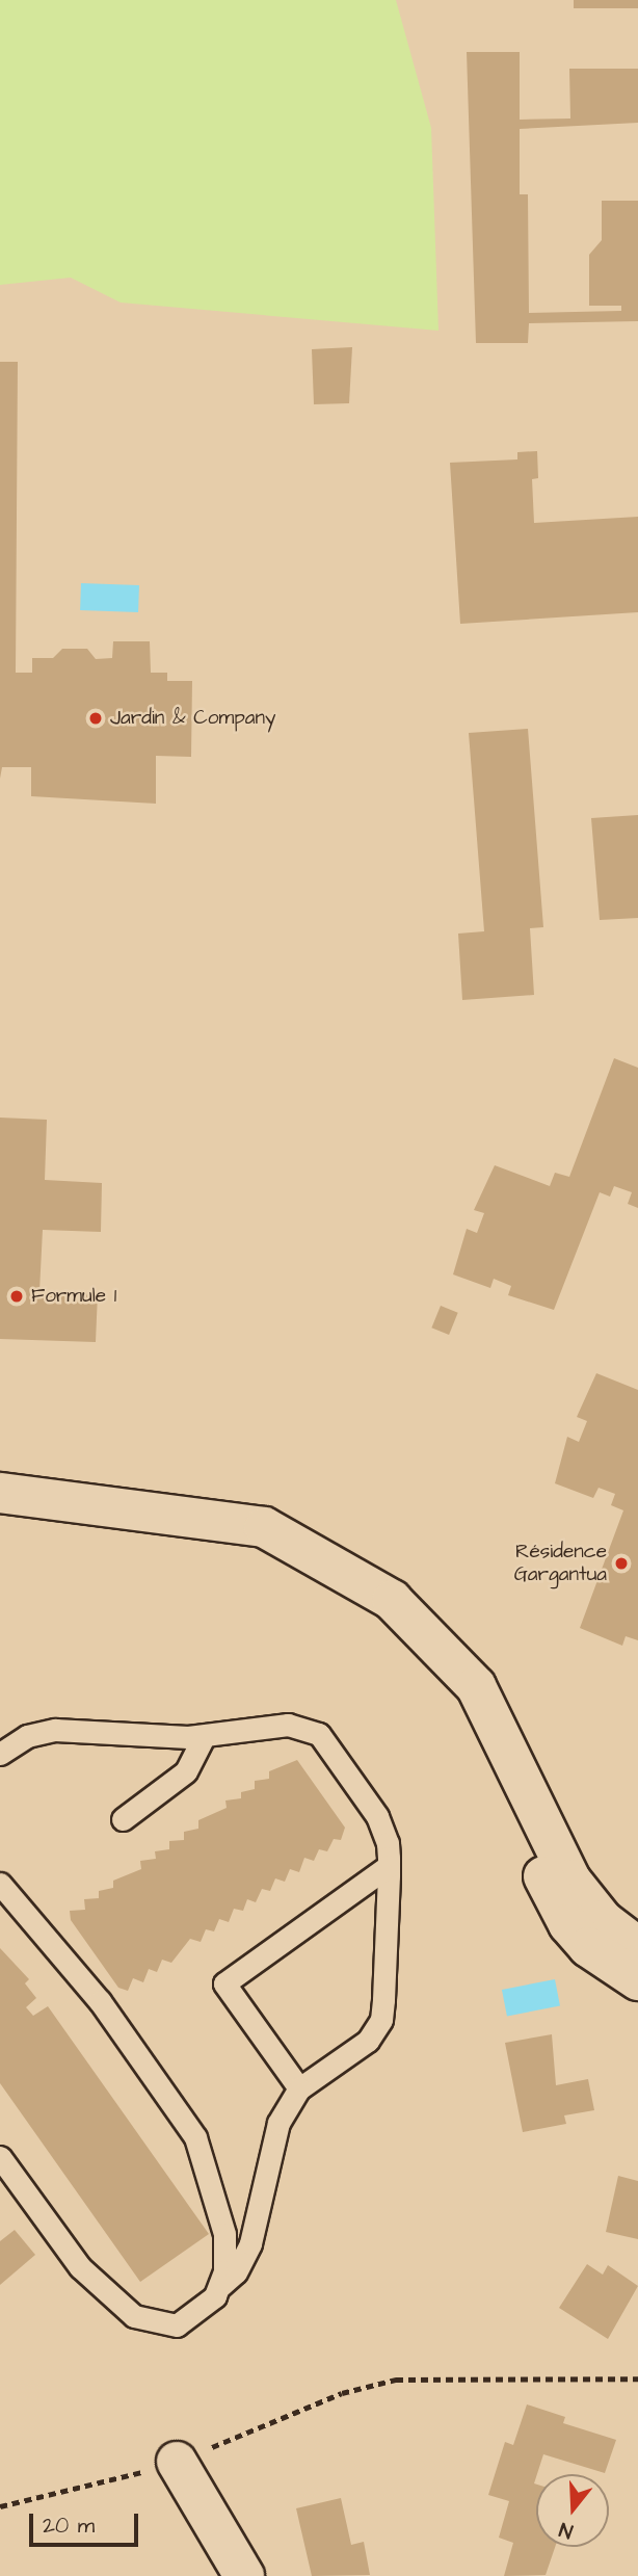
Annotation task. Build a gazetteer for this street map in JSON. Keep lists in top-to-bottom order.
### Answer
{
  "places": ["Jardin & Company", "Formule 1", "Résidence Gargantua"],
  "scale_bar": "20 m",
  "north": "bottom"
}
